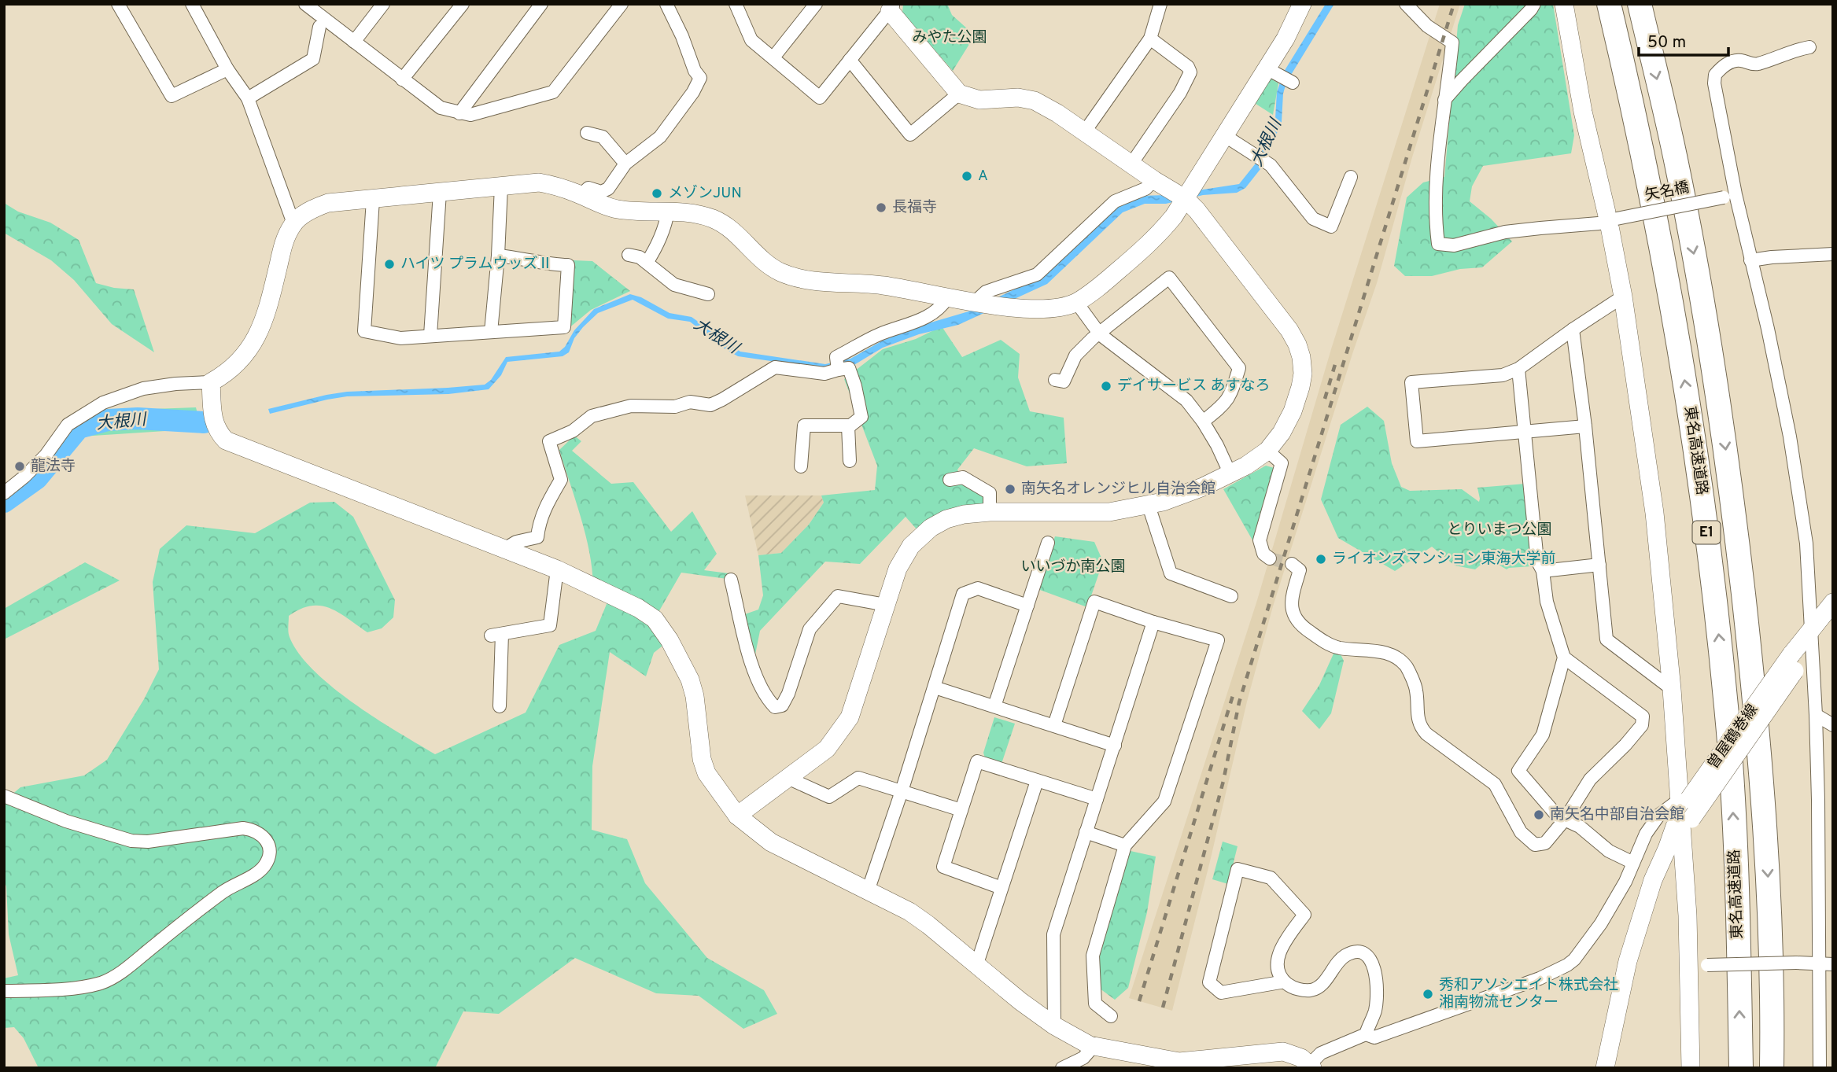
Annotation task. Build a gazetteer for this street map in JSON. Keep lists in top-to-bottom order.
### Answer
{
  "streets": {
    "highway": ["東名高速道路", "E1"],
    "street": ["矢名橋", "曽屋鶴巻線"]
  },
  "water": ["大根川"],
  "parks": ["みやた公園", "とりいまつ公園", "いいづか南公園"],
  "places": [
    "A",
    "メゾンJUN",
    "長福寺",
    "ハイツ プラムウッズⅡ",
    "デイサービス あすなろ",
    "龍法寺",
    "南矢名オレンジヒル自治会館",
    "ライオンズマンション東海大学前",
    "南矢名中部自治会館",
    "秀和アソシエイト株式会社 湘南物流センター"
  ],
  "scale_bar": "50 m"
}
